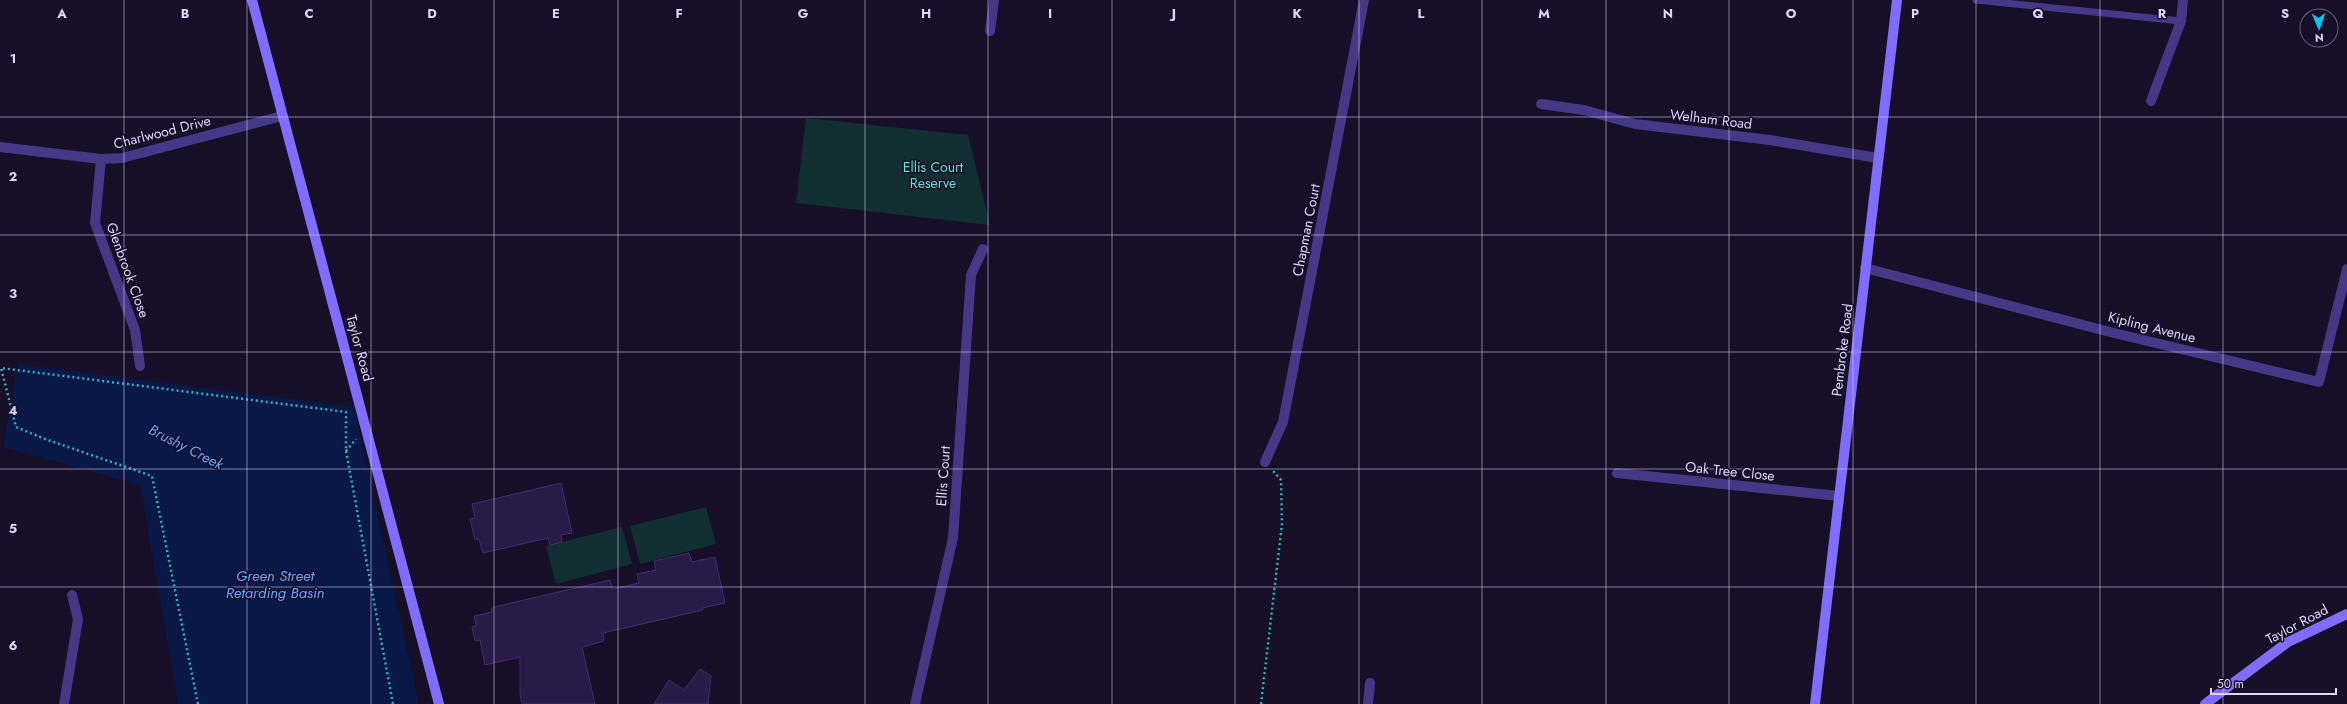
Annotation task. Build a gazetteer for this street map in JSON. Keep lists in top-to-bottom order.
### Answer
{
  "streets": {
    "street": [
      "Welham Road",
      "Charlwood Drive",
      "Chapman Court",
      "Glenbrook Close",
      "Kipling Avenue",
      "Taylor Road",
      "Pembroke Road",
      "Oak Tree Close",
      "Ellis Court"
    ]
  },
  "crossings": [
    ["Welham Road", "Pembroke Road"],
    ["Charlwood Drive", "Glenbrook Close"],
    ["Charlwood Drive", "Taylor Road"],
    ["Kipling Avenue", "Pembroke Road"],
    ["Pembroke Road", "Oak Tree Close"]
  ],
  "water": ["Brushy Creek", "Green Street Retarding Basin"],
  "parks": ["Ellis Court Reserve"],
  "scale_bar": "50 m",
  "north": "bottom",
  "grid": {
    "columns": [
      "A",
      "B",
      "C",
      "D",
      "E",
      "F",
      "G",
      "H",
      "I",
      "J",
      "K",
      "L",
      "M",
      "N",
      "O",
      "P",
      "Q",
      "R",
      "S"
    ],
    "rows": [
      "1",
      "2",
      "3",
      "4",
      "5",
      "6"
    ]
  }
}
